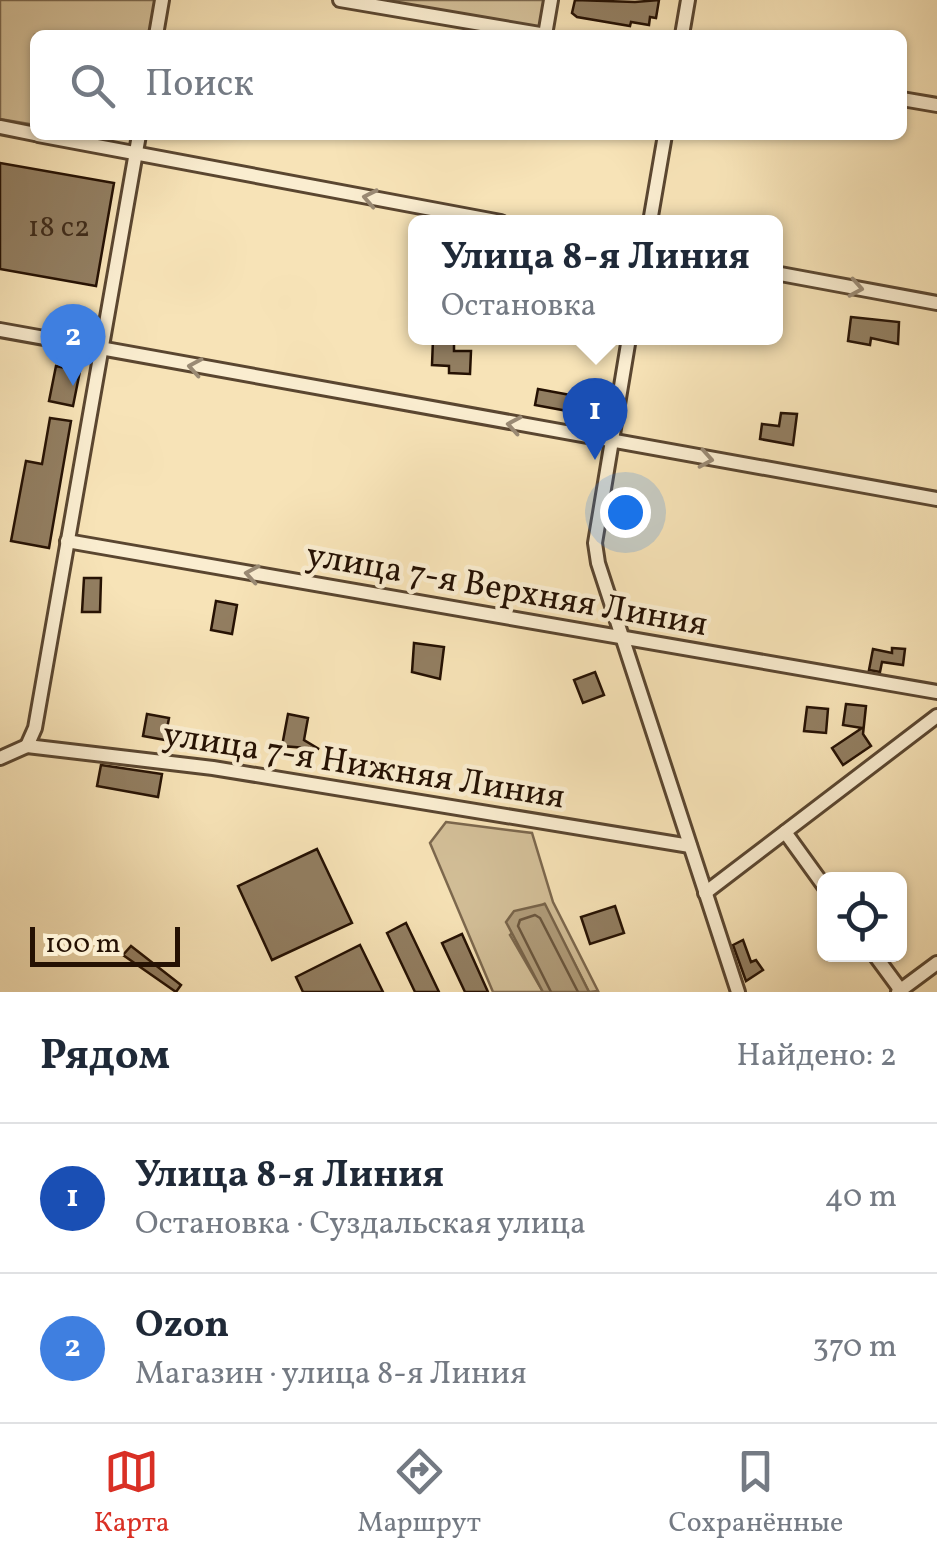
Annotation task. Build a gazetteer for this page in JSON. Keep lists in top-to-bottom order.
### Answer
{
  "streets": {
    "street": ["улица 7-я Верхняя Линия", "улица 7-я Нижняя Линия"]
  },
  "one_way": ["улица 7-я Верхняя Линия"],
  "house_numbers": ["18 с2"],
  "scale_bar": "100 m",
  "page": {
    "search": "Поиск",
    "popup": ["Улица 8-я Линия", "Остановка"],
    "pins": ["2", "1"],
    "scale": "100 m",
    "heading": ["Рядом", "Найдено: 2"],
    "list": [
      {
        "mark": "1",
        "name": "Улица 8-я Линия",
        "note": "Остановка · Суздальская улица",
        "value": "40 m"
      },
      {
        "mark": "2",
        "name": "Ozon",
        "note": "Магазин · улица 8-я Линия",
        "value": "370 m"
      }
    ],
    "nav": ["Карта", "Маршрут", "Сохранённые"]
  }
}
